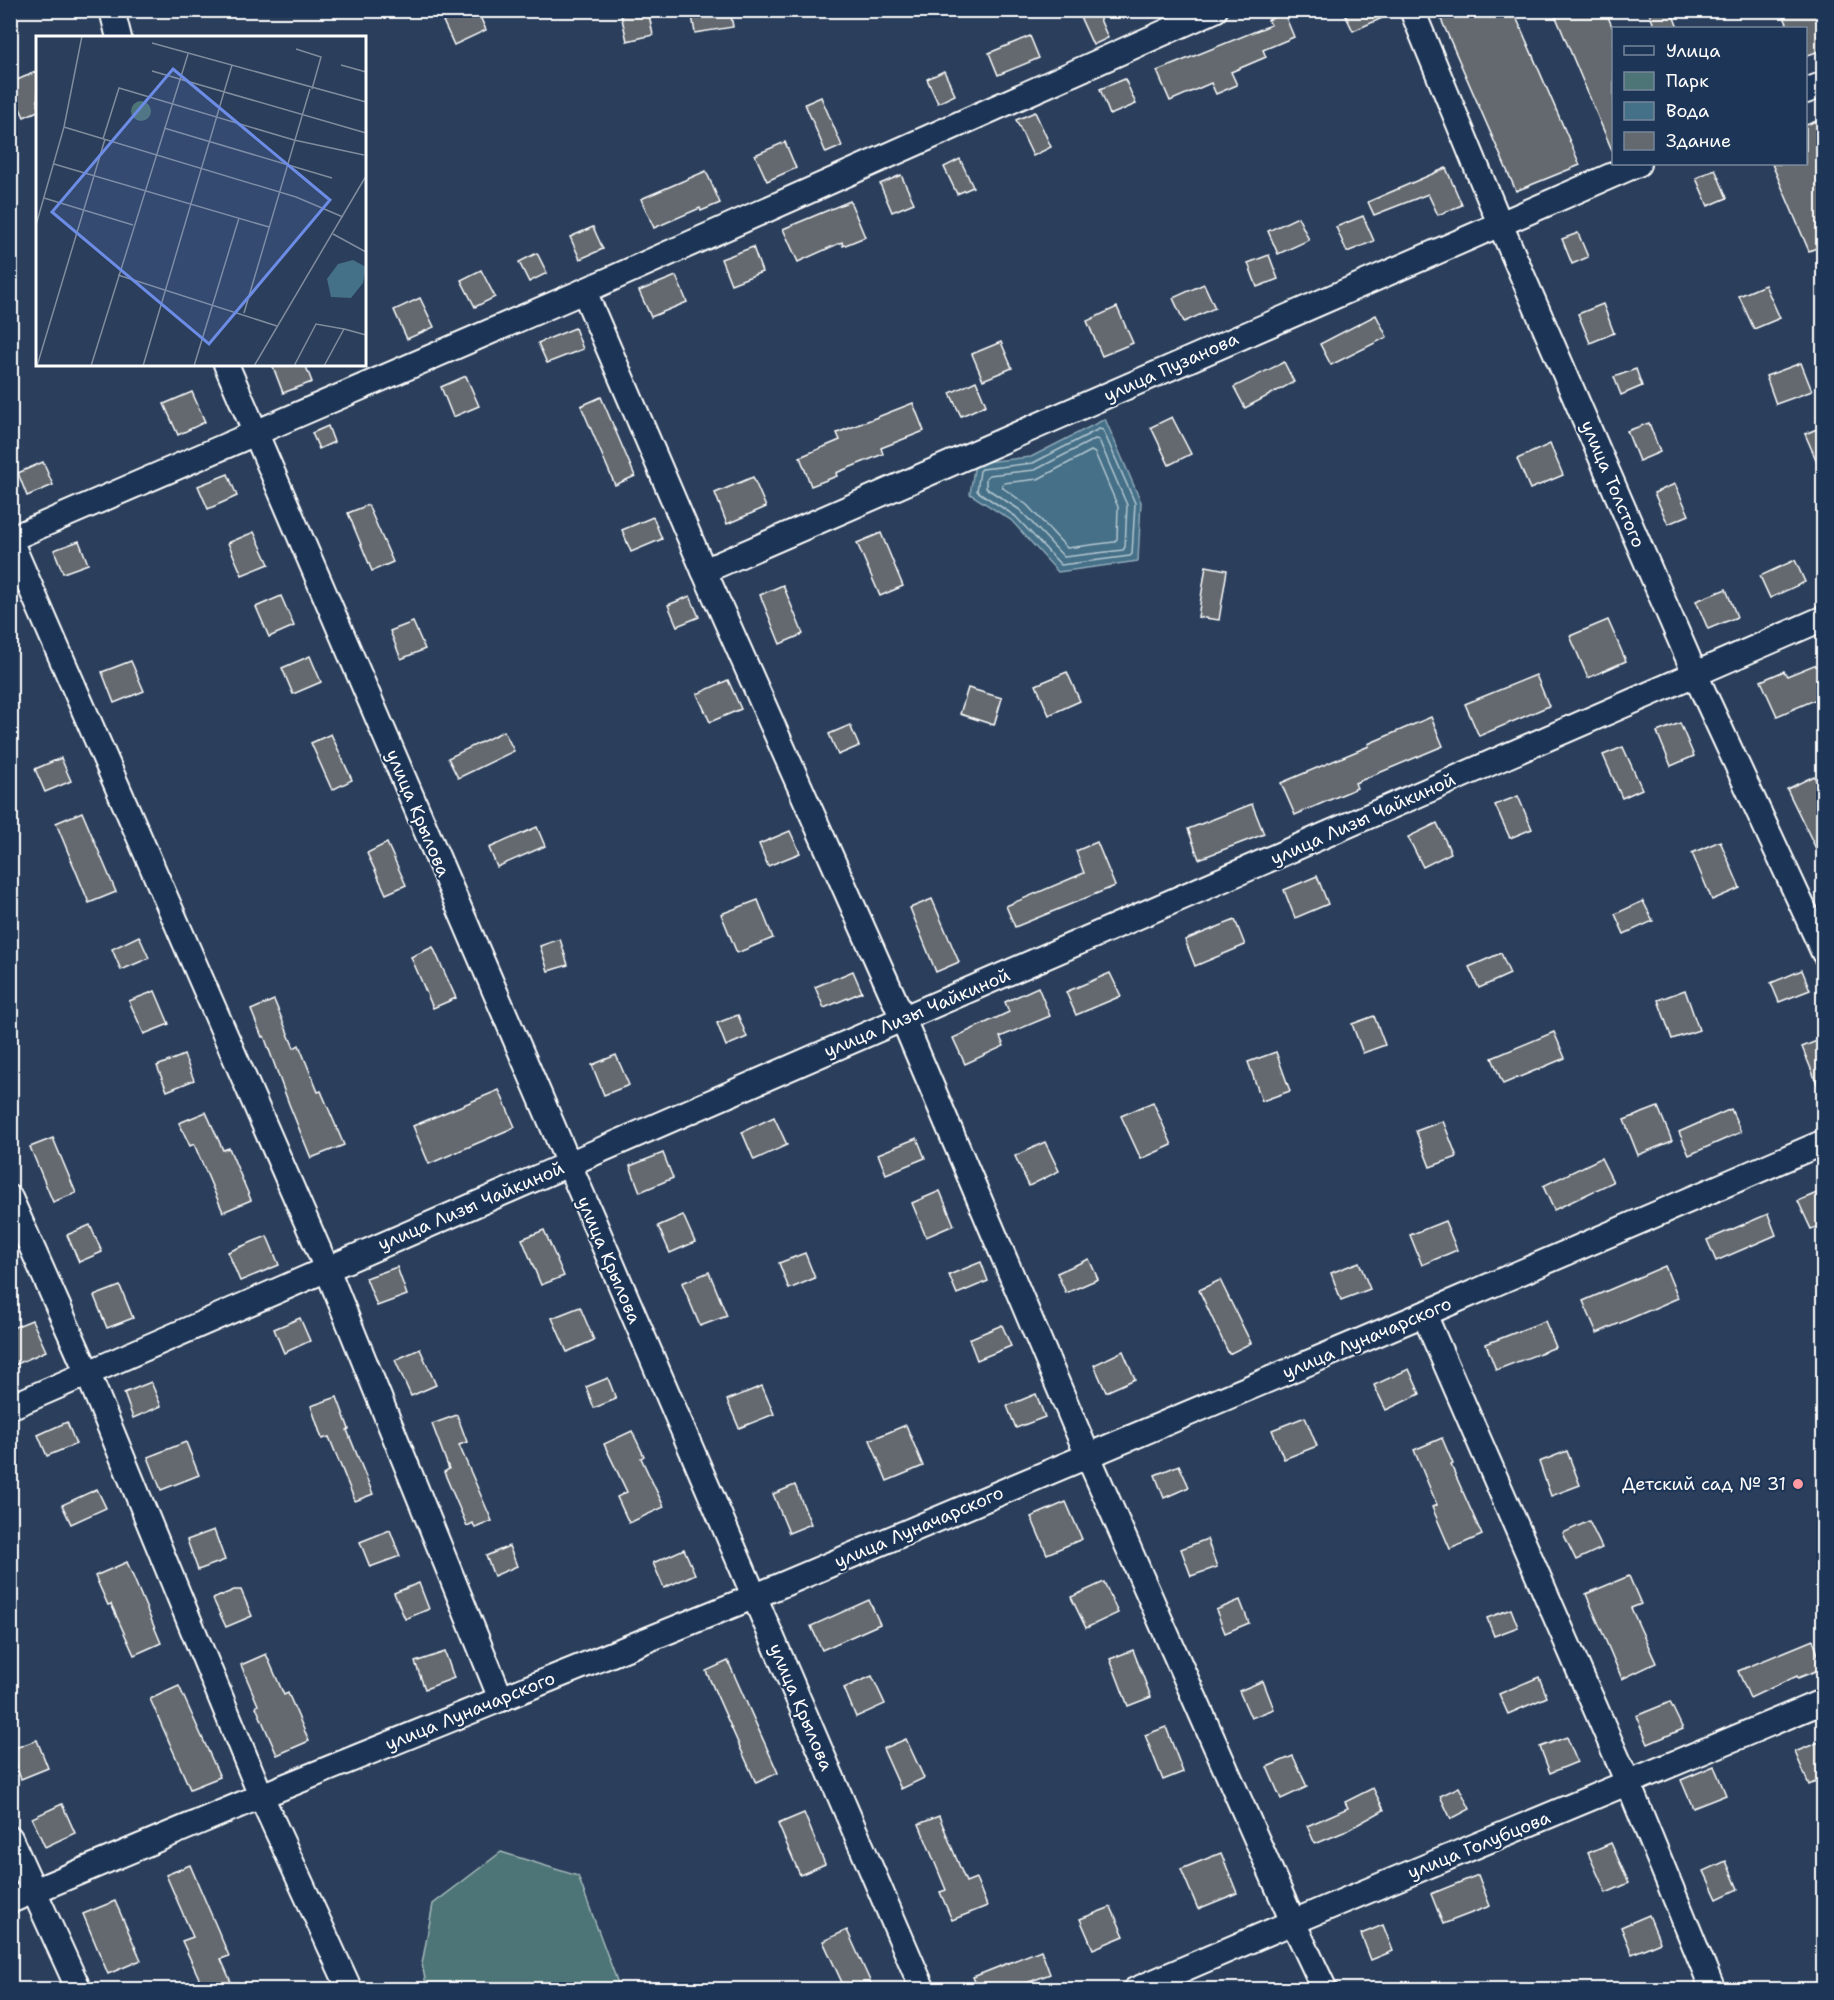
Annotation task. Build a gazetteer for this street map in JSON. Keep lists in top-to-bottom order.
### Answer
{
  "streets": {
    "street": [
      "улица Пузанова",
      "улица Толстого",
      "улица Крылова",
      "улица Лизы Чайкиной",
      "улица Луначарского",
      "улица Голубцова"
    ]
  },
  "crossings": [
    ["улица Пузанова", "улица Толстого"],
    ["улица Толстого", "улица Лизы Чайкиной"],
    ["улица Крылова", "улица Лизы Чайкиной"],
    ["улица Крылова", "улица Луначарского"]
  ],
  "places": ["Детский сад № 31"],
  "legend": [
    "Улица",
    "Парк",
    "Вода",
    "Здание"
  ]
}
